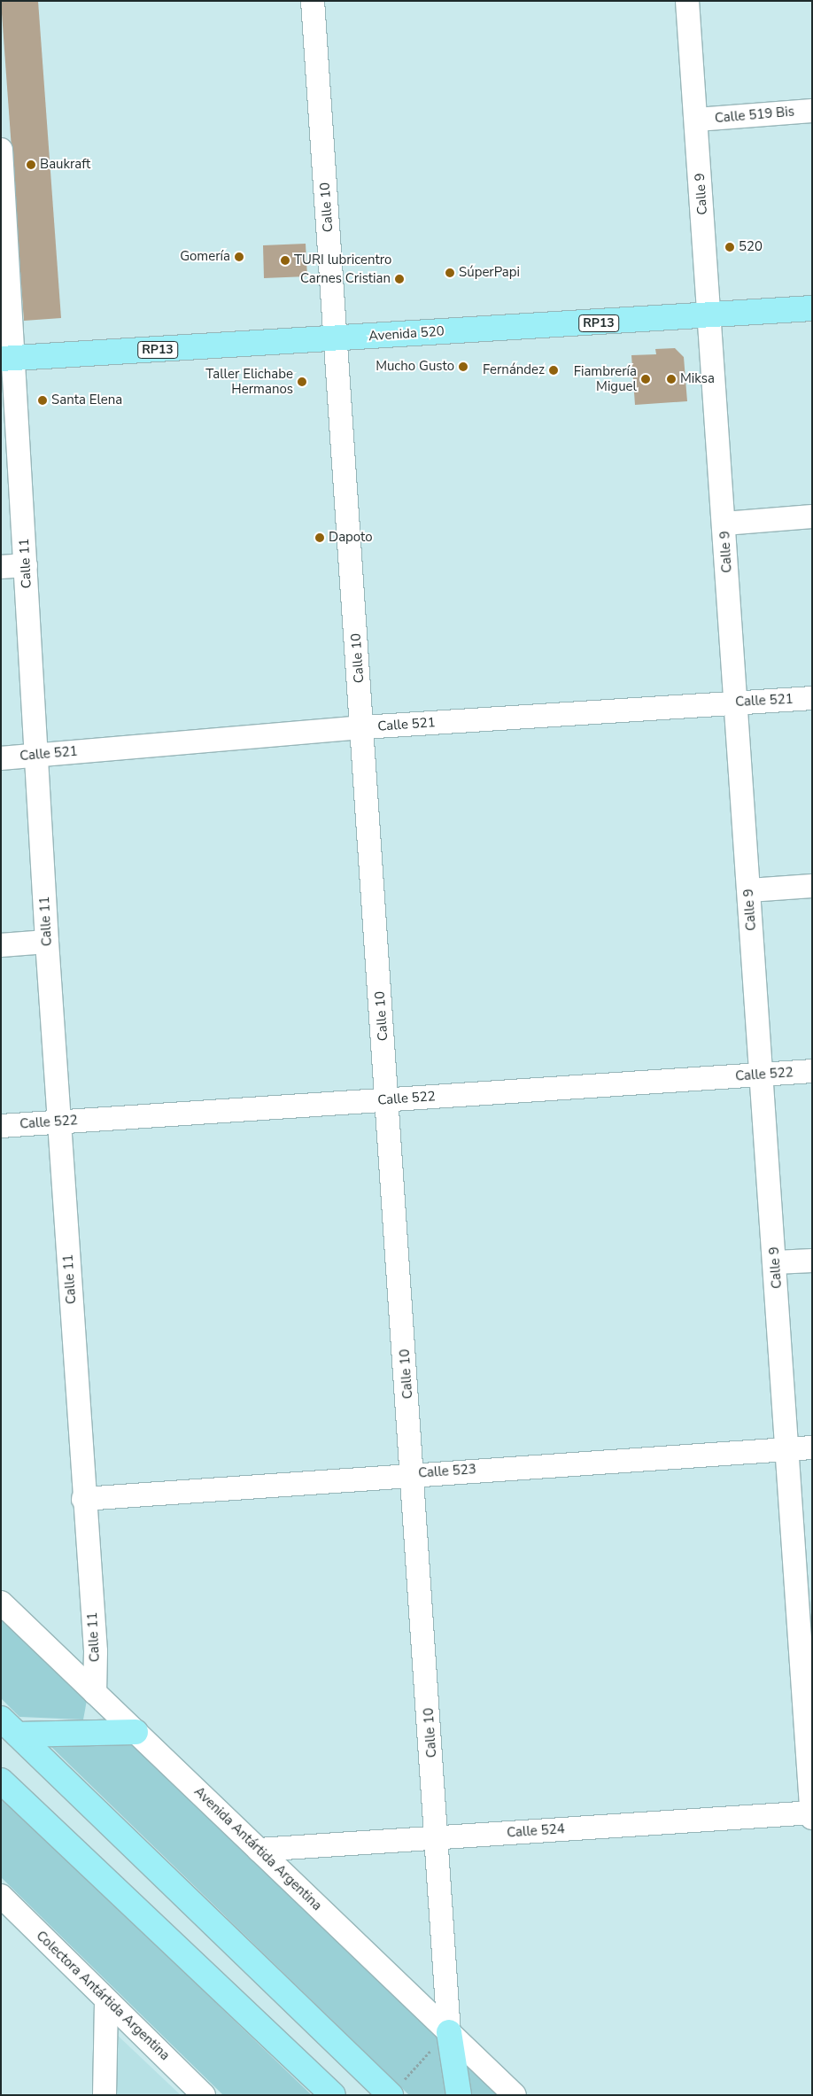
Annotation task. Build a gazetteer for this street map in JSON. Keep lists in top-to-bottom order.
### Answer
{
  "streets": {
    "main road": ["RP13", "Avenida 520"],
    "street": [
      "Calle 519 Bis",
      "Calle 9",
      "Calle 10",
      "Calle 11",
      "Calle 521",
      "Calle 522",
      "Calle 523",
      "Calle 524",
      "Avenida Antártida Argentina",
      "Colectora Antártida Argentina"
    ]
  },
  "crossings": [
    ["Calle 519 Bis", "Calle 9"],
    ["Calle 9", "Avenida 520"],
    ["Calle 9", "Calle 521"],
    ["Calle 9", "Calle 522"],
    ["Calle 9", "Calle 523"],
    ["Calle 9", "Calle 524"],
    ["Calle 10", "Avenida 520"],
    ["Calle 10", "Calle 521"],
    ["Calle 10", "Calle 522"],
    ["Calle 10", "Calle 523"],
    ["Calle 10", "Calle 524"],
    ["Calle 10", "Avenida Antártida Argentina"],
    ["Avenida 520", "Calle 11"],
    ["Calle 11", "Calle 521"],
    ["Calle 11", "Calle 522"],
    ["Calle 11", "Calle 523"],
    ["Calle 11", "Avenida Antártida Argentina"],
    ["Calle 524", "Avenida Antártida Argentina"]
  ],
  "places": [
    "Baukraft",
    "520",
    "Gomería",
    "TURI lubricentro",
    "SúperPapi",
    "Carnes Cristian",
    "Mucho Gusto",
    "Fernández",
    "Fiambrería Miguel",
    "Miksa",
    "Taller Elichabe Hermanos",
    "Santa Elena",
    "Dapoto"
  ]
}
